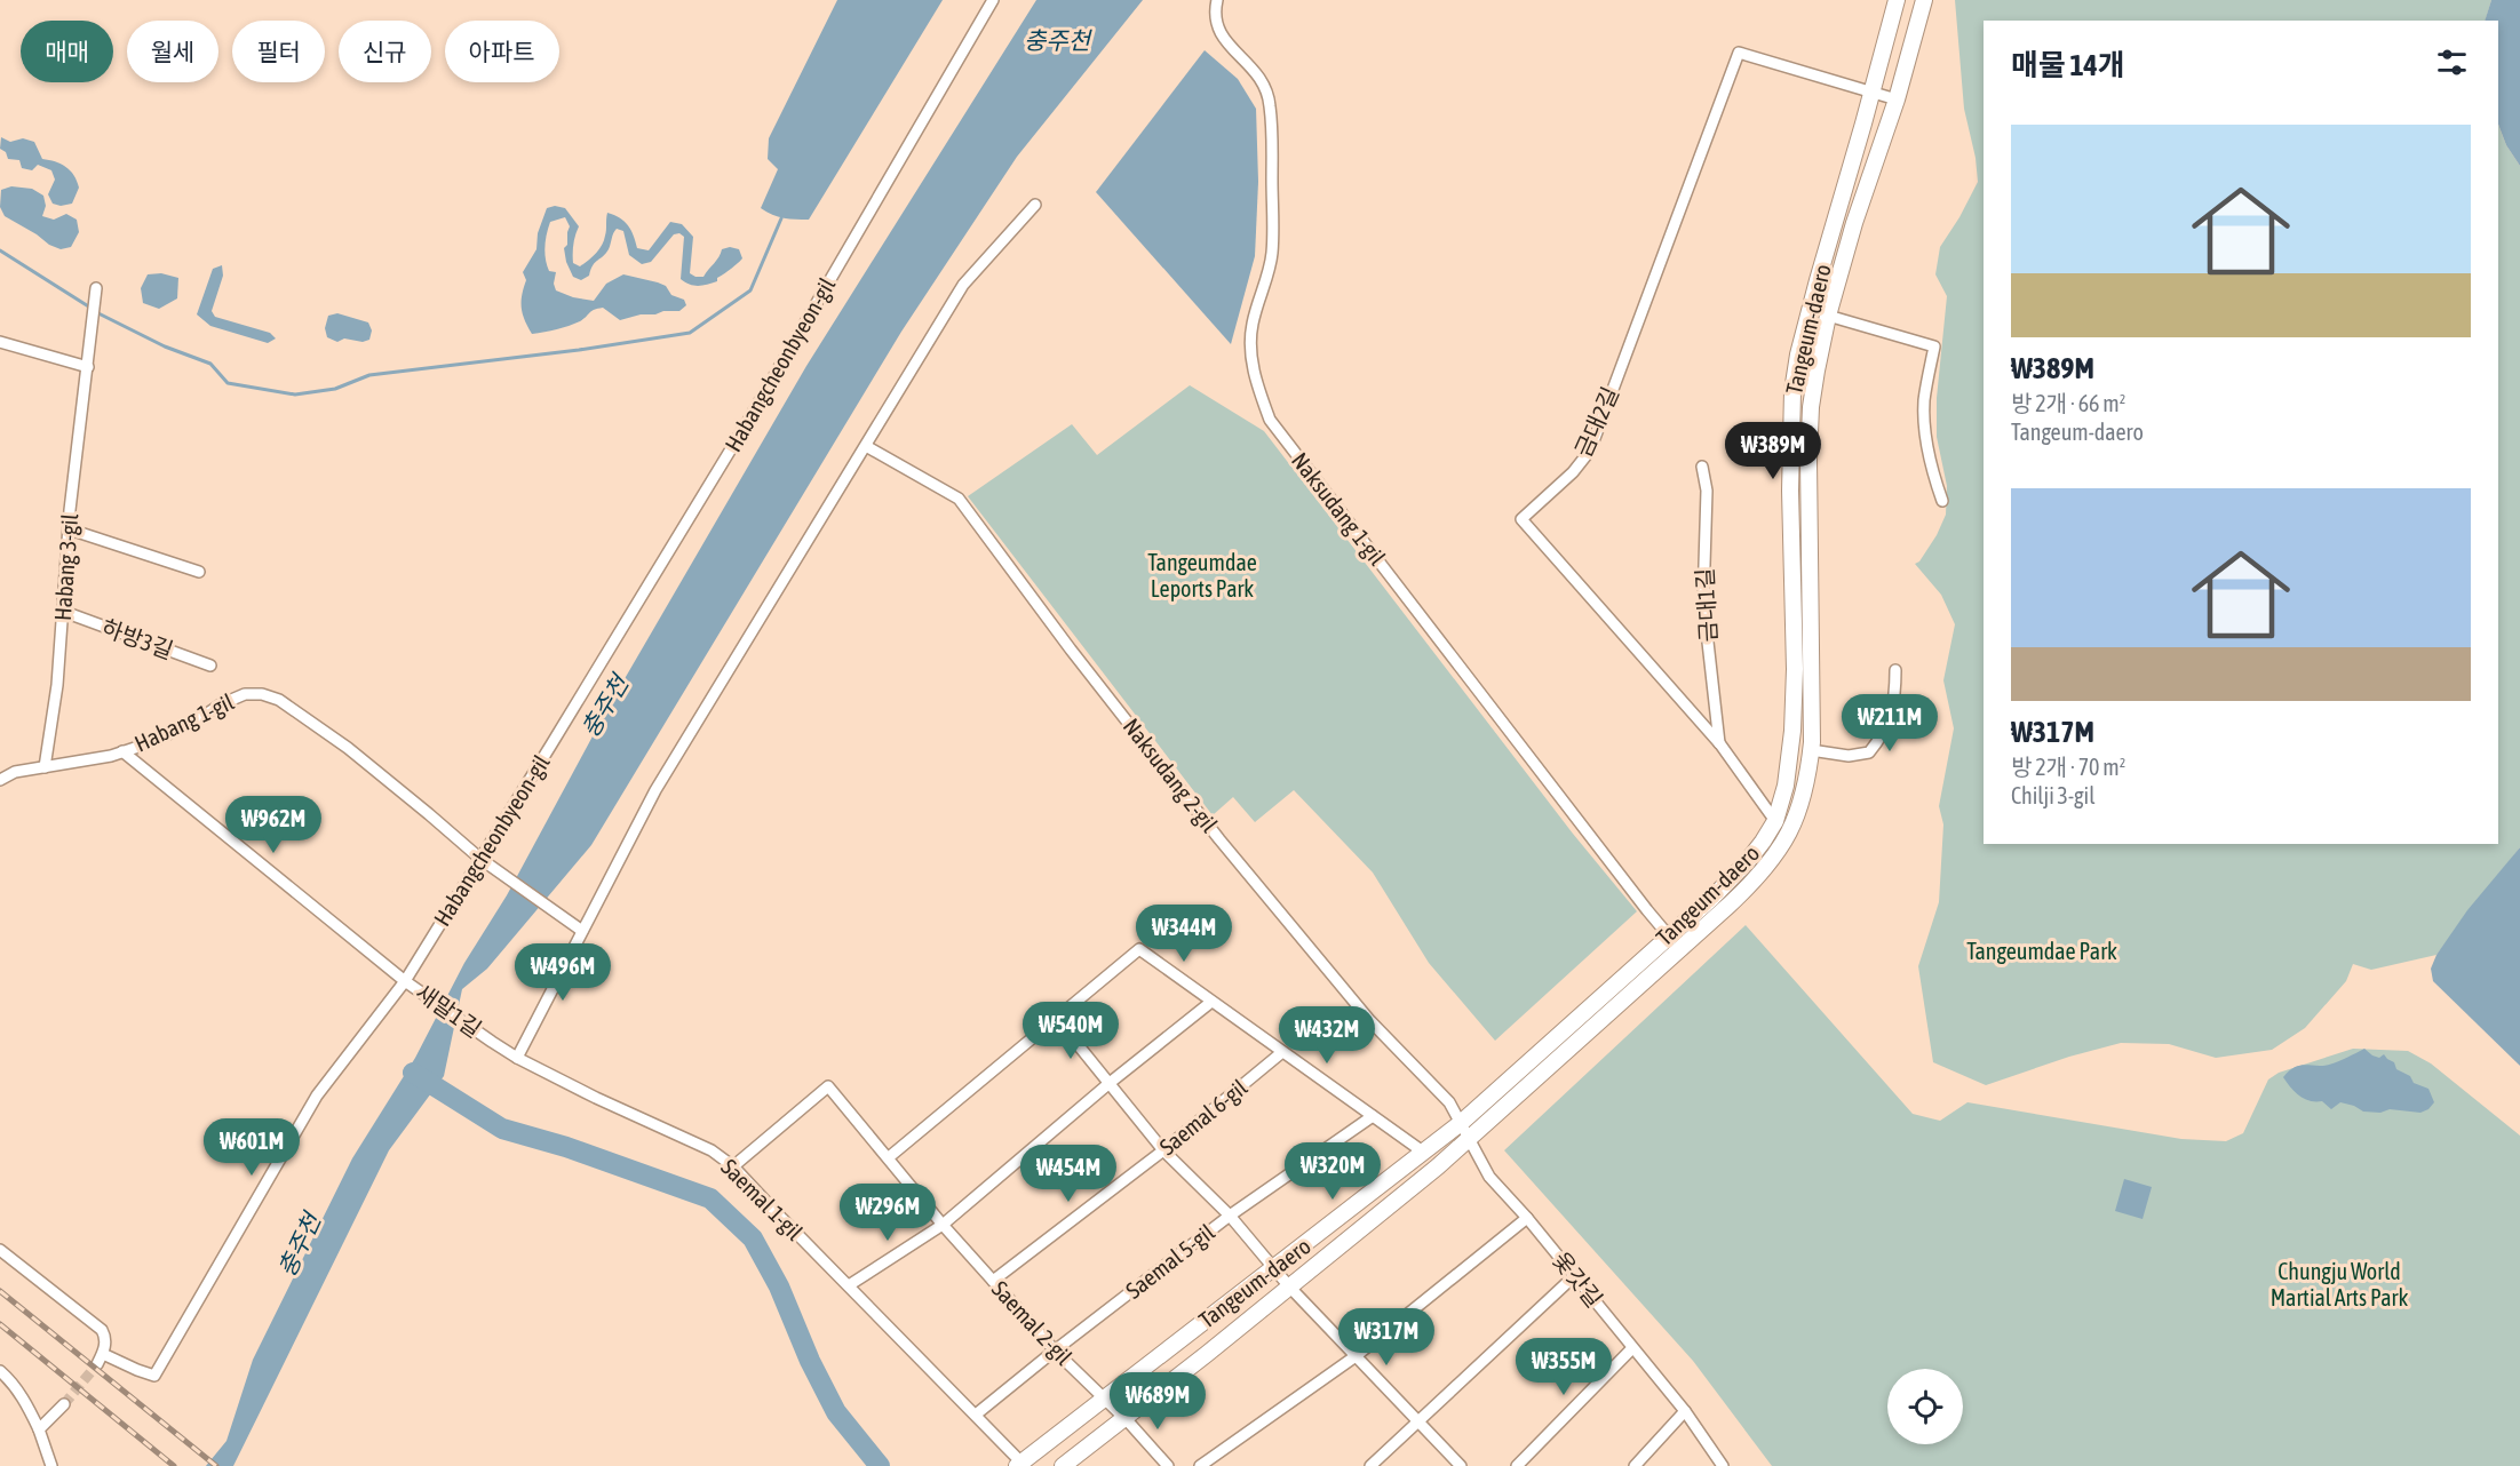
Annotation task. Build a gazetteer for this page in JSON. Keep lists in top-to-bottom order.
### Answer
{
  "streets": {
    "main road": ["Tangeum-daero"],
    "street": [
      "Habangcheonbyeon-gil",
      "금대2길",
      "Naksudang 1-gil",
      "Habang 3-gil",
      "금대1길",
      "하방3길",
      "Habang 1-gil",
      "Naksudang 2-gil",
      "새말1길",
      "Saemal 6-gil",
      "Saemal 1-gil",
      "Saemal 5-gil",
      "옻갓길",
      "Saemal 2-gil"
    ]
  },
  "crossings": [
    ["Tangeum-daero", "금대2길"],
    ["Tangeum-daero", "Naksudang 1-gil"],
    ["Tangeum-daero", "Naksudang 2-gil"],
    ["Tangeum-daero", "Saemal 1-gil"],
    ["Tangeum-daero", "옻갓길"],
    ["Tangeum-daero", "Saemal 2-gil"],
    ["Habangcheonbyeon-gil", "Habang 1-gil"],
    ["Habangcheonbyeon-gil", "새말1길"],
    ["금대2길", "금대1길"],
    ["Habang 3-gil", "하방3길"],
    ["Habang 3-gil", "Habang 1-gil"],
    ["Habang 1-gil", "새말1길"],
    ["Naksudang 2-gil", "옻갓길"],
    ["새말1길", "Saemal 1-gil"],
    ["Saemal 6-gil", "Saemal 2-gil"],
    ["Saemal 1-gil", "Saemal 5-gil"],
    ["Saemal 1-gil", "Saemal 2-gil"],
    ["Saemal 5-gil", "Saemal 2-gil"]
  ],
  "water": ["충주천"],
  "parks": ["Tangeumdae Leports Park", "Tangeumdae Park", "Chungju World Martial Arts Park"],
  "page": {
    "chip": [
      "매매",
      "월세",
      "필터",
      "신규",
      "아파트"
    ],
    "heading": "매물 14개",
    "list": [
      {
        "name": "₩389M",
        "note": "방 2개 · 66 m² · Tangeum-daero"
      },
      {
        "name": "₩317M",
        "note": "방 2개 · 70 m² · Chilji 3-gil"
      }
    ],
    "price": [
      "₩389M",
      "₩211M",
      "₩962M",
      "₩344M",
      "₩496M",
      "₩540M",
      "₩432M",
      "₩601M",
      "₩320M",
      "₩454M",
      "₩296M",
      "₩317M",
      "₩355M",
      "₩689M"
    ]
  }
}
